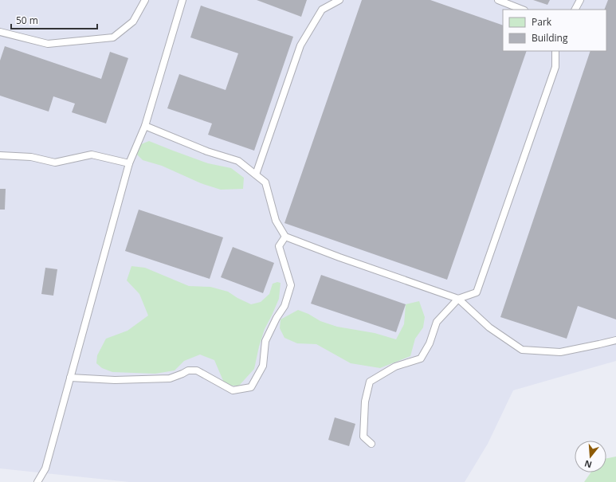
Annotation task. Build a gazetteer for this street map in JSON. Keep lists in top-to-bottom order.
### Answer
{
  "legend": ["Park", "Building"],
  "scale_bar": "50 m",
  "north": "bottom"
}
